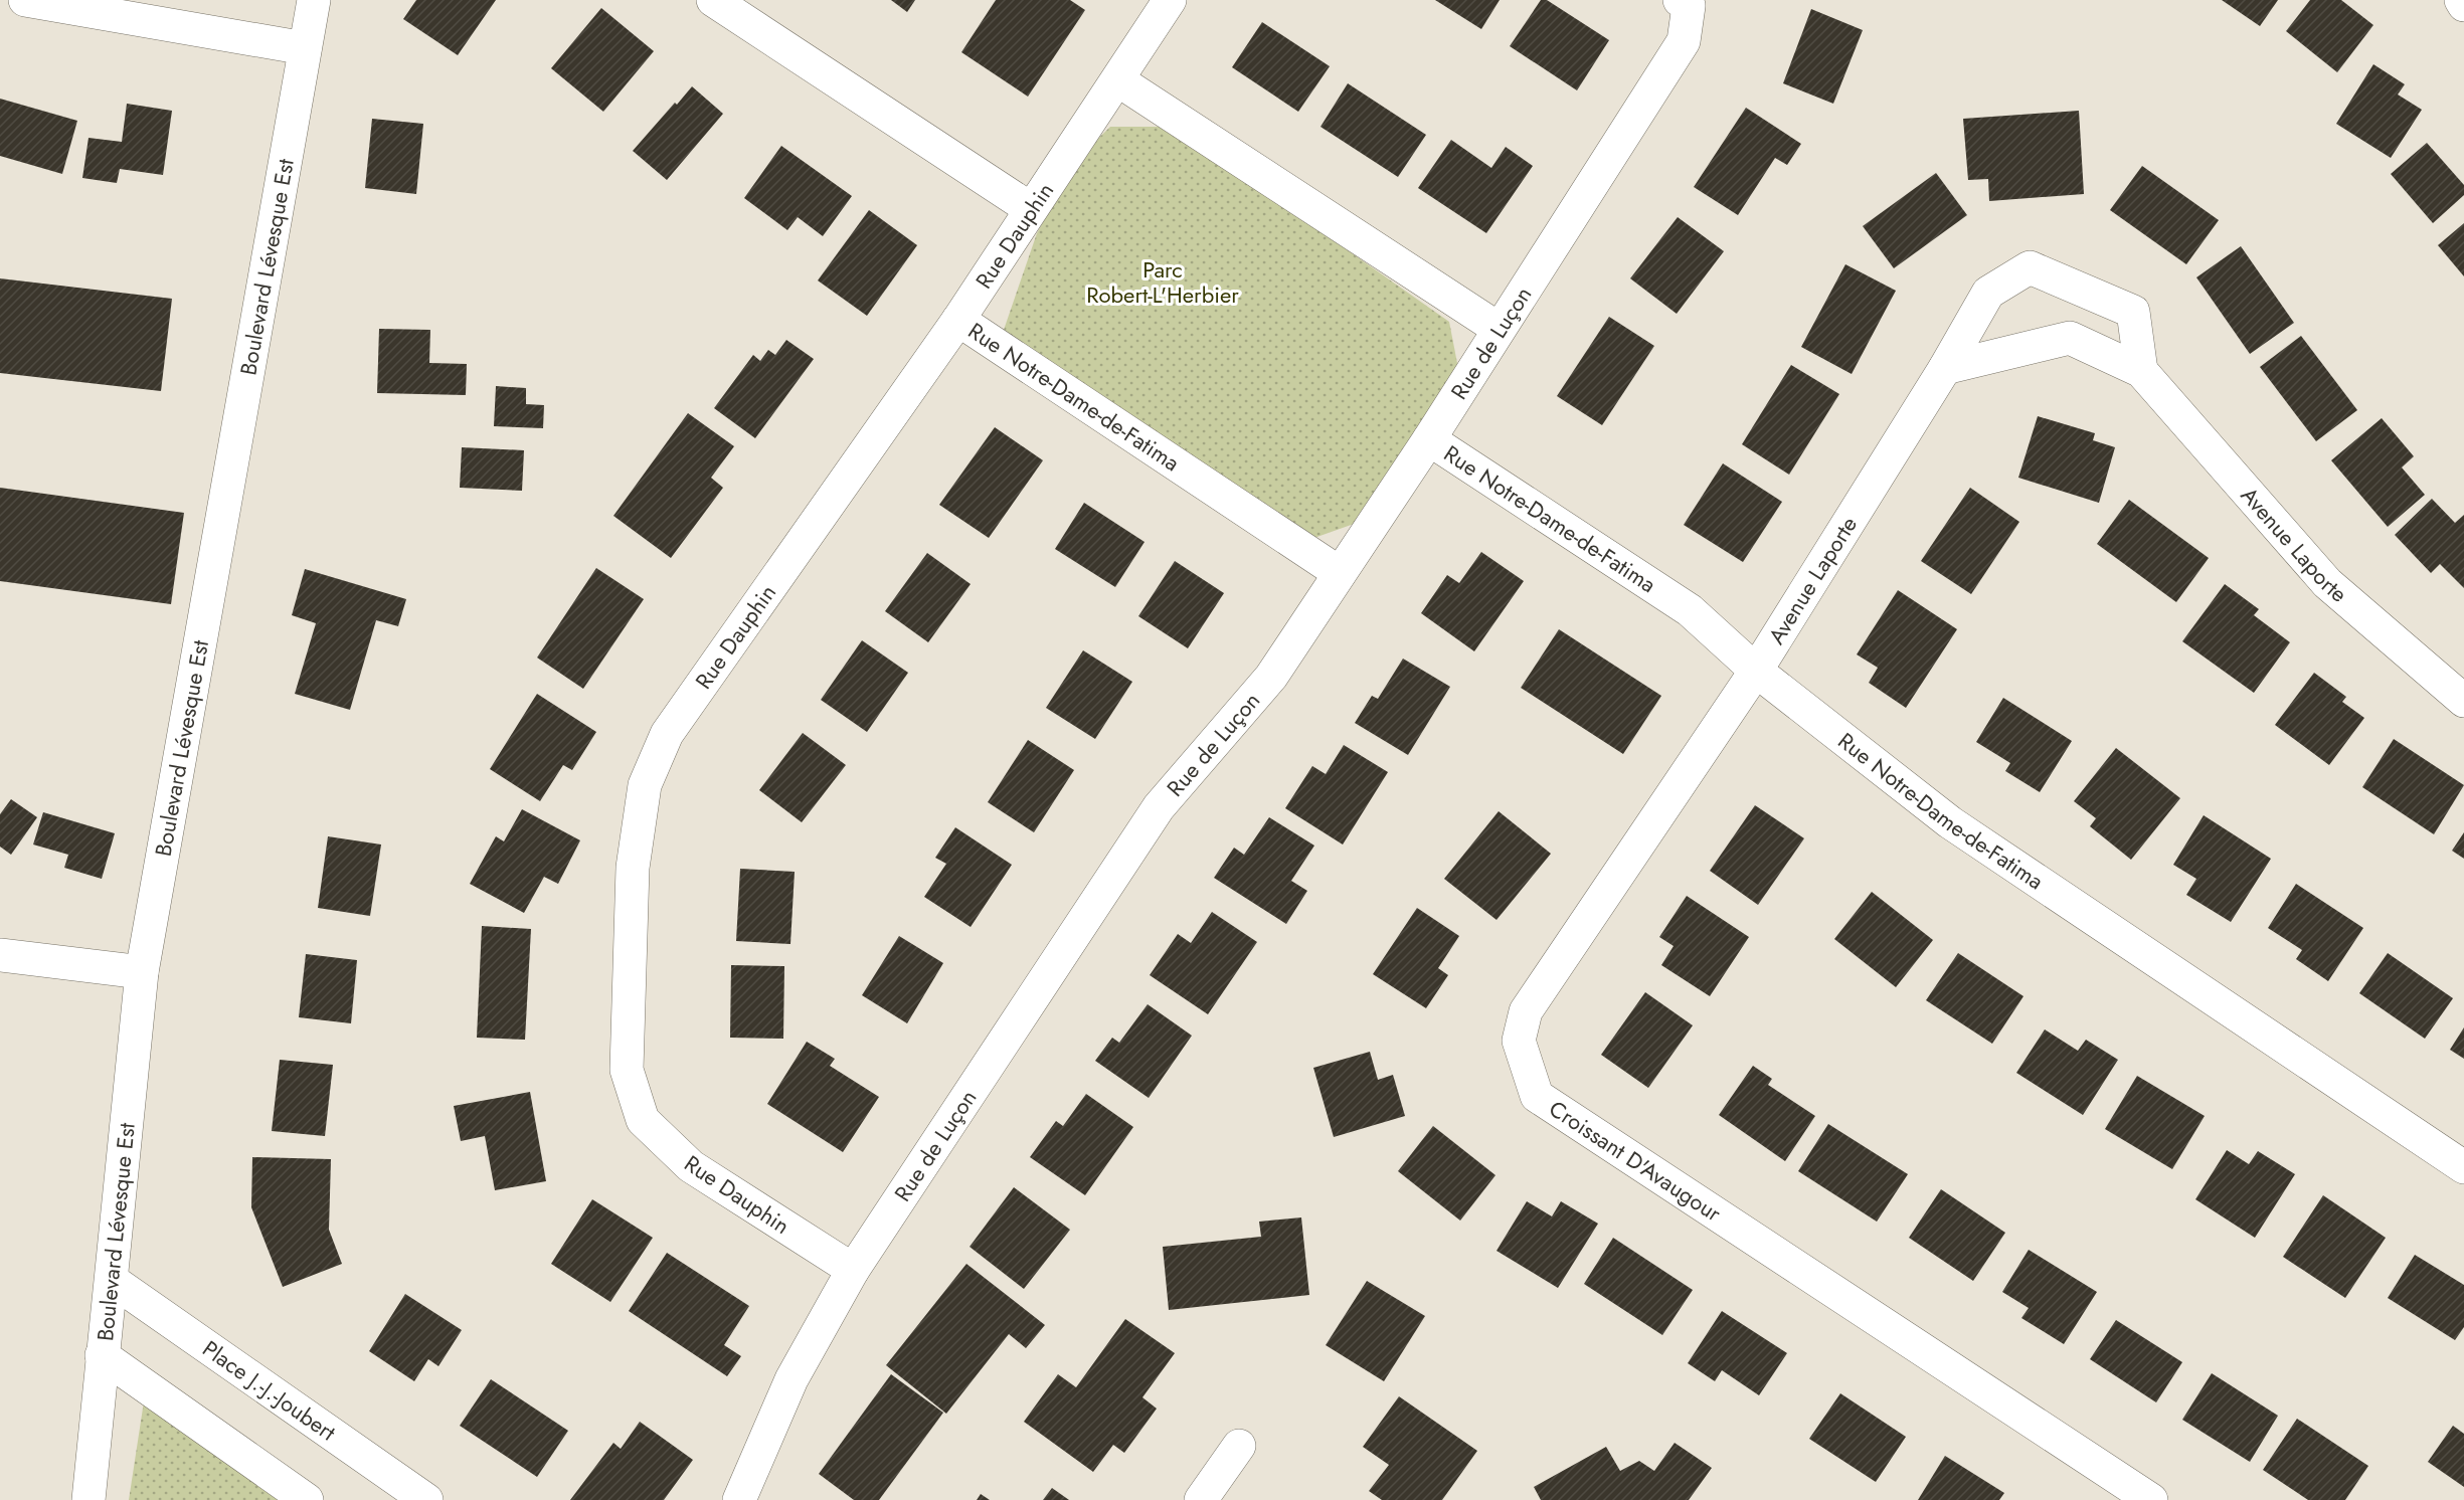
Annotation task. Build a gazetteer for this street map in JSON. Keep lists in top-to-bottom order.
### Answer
{
  "streets": {
    "street": [
      "Rue Dauphin",
      "Boulevard Lévesque Est",
      "Rue de Luçon",
      "Rue Notre-Dame-de-Fatima",
      "Avenue Laporte",
      "Croissant D'Avaugour",
      "Place J.-J.-Joubert"
    ]
  },
  "crossings": [
    ["Rue Dauphin", "Rue de Luçon"],
    ["Rue Dauphin", "Rue Notre-Dame-de-Fatima"],
    ["Boulevard Lévesque Est", "Place J.-J.-Joubert"],
    ["Rue de Luçon", "Rue Notre-Dame-de-Fatima"],
    ["Rue Notre-Dame-de-Fatima", "Avenue Laporte"],
    ["Rue Notre-Dame-de-Fatima", "Croissant D'Avaugour"],
    ["Avenue Laporte", "Croissant D'Avaugour"]
  ],
  "parks": ["Parc Robert-L'Herbier"]
}
